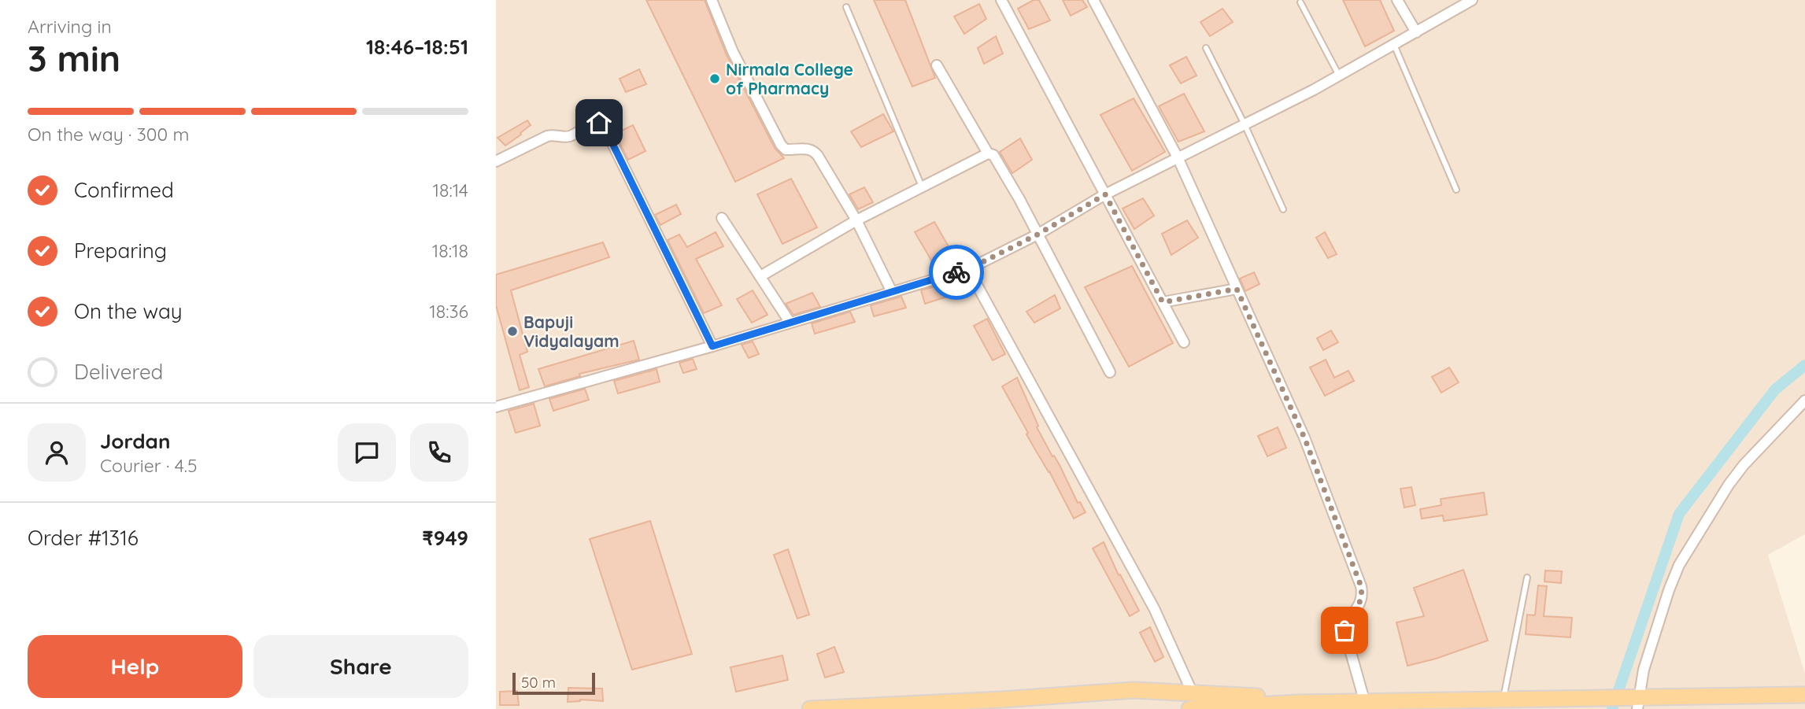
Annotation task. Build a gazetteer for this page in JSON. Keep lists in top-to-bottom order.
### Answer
{
  "places": ["Nirmala College of Pharmacy", "Bapuji Vidyalayam"],
  "scale_bar": "50 m",
  "page": {
    "heading": ["3 min", "Arriving in", "18:46–18:51"],
    "panel": [
      "Jordan",
      "Courier · 4.5",
      "Order #1316",
      "₹949"
    ],
    "bar": "On the way · 300 m",
    "list": [
      ["Confirmed", "18:14"],
      ["Preparing", "18:18"],
      ["On the way", "18:36"],
      "Delivered"
    ],
    "buttons": ["Help", "Share"],
    "scale": "50 m"
  }
}
